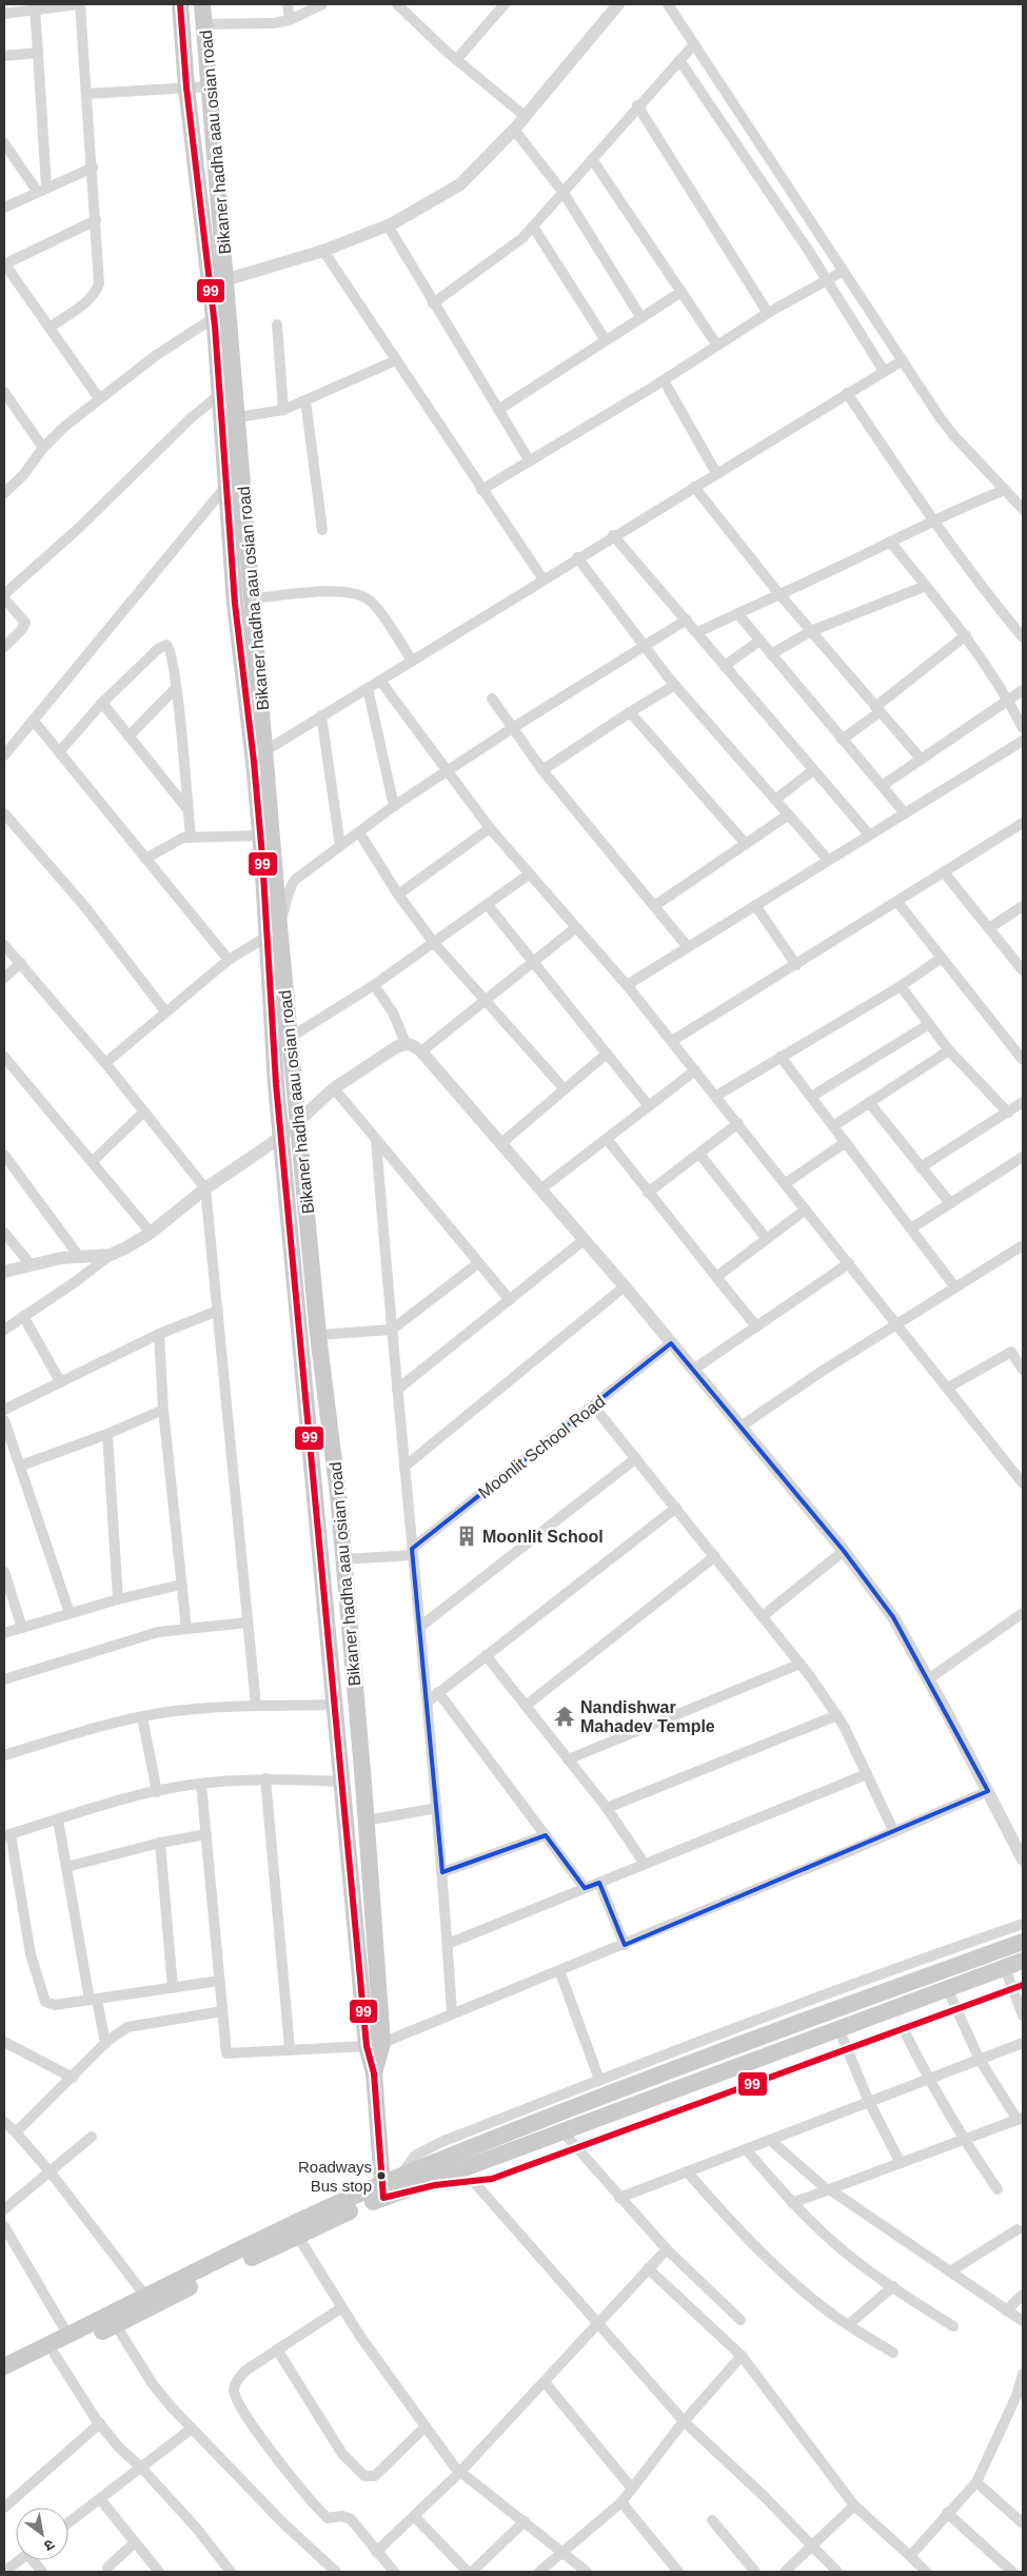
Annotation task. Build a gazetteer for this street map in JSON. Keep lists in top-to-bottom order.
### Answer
{
  "streets": {
    "main road": ["Bikaner hadha aau osian road"],
    "street": ["Moonlit School Road"]
  },
  "places": {
    "building": ["Moonlit School"],
    "temple": ["Nandishwar Mahadev Temple"],
    "other": ["Roadways Bus stop"]
  },
  "lines": ["transit line 99"],
  "north": "bottom right"
}
